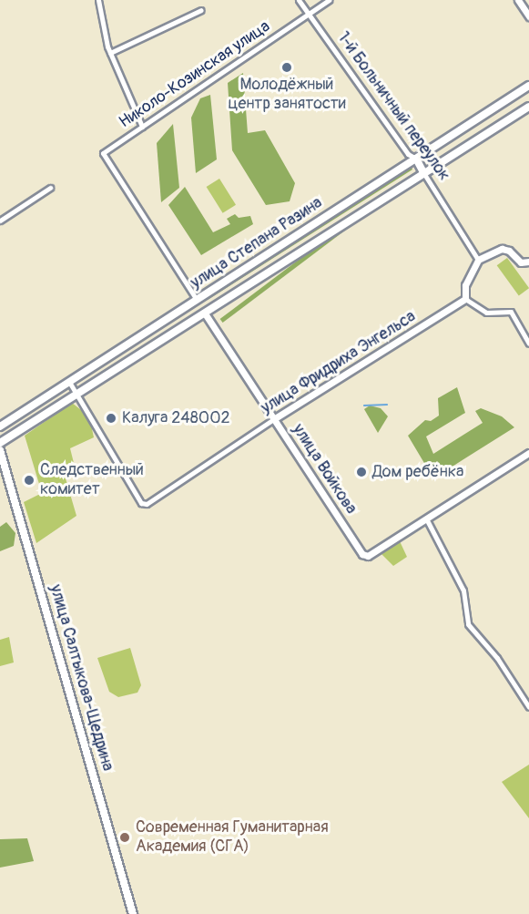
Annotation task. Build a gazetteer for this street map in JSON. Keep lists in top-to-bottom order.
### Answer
{
  "streets": {
    "main road": ["1-й Больничный переулок", "улица Степана Разина", "улица Салтыкова-Щедрина"],
    "street": ["Николо-Козинская улица", "улица Фридриха Энгельса", "улица Войкова"]
  },
  "crossings": [
    ["Николо-Козинская улица", "1-й Больничный переулок"],
    ["Николо-Козинская улица", "улица Степана Разина"],
    ["1-й Больничный переулок", "улица Степана Разина"],
    ["улица Степана Разина", "улица Фридриха Энгельса"],
    ["улица Степана Разина", "улица Войкова"],
    ["улица Фридриха Энгельса", "улица Войкова"]
  ],
  "places": [
    "Молодёжный центр занятости",
    "Калуга 248002",
    "Дом ребёнка",
    "Следственный комитет",
    "Современная Гуманитарная Академия (СГА)"
  ]
}
